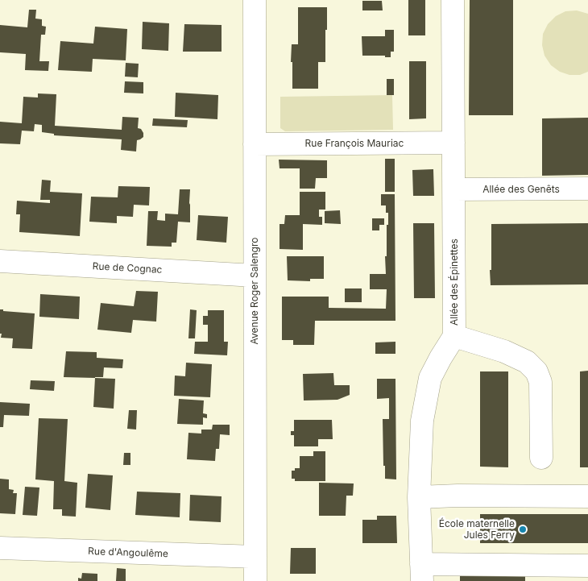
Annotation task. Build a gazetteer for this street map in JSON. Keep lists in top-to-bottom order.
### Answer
{
  "streets": {
    "street": [
      "Rue François Mauriac",
      "Allée des Genêts",
      "Rue de Cognac",
      "Allée des Épinettes",
      "Avenue Roger Salengro",
      "Rue d'Angoulême"
    ]
  },
  "crossings": [
    ["Rue François Mauriac", "Allée des Épinettes"],
    ["Rue François Mauriac", "Avenue Roger Salengro"],
    ["Allée des Genêts", "Allée des Épinettes"],
    ["Rue de Cognac", "Avenue Roger Salengro"],
    ["Avenue Roger Salengro", "Rue d'Angoulême"]
  ],
  "places": ["École maternelle Jules Ferry"]
}
